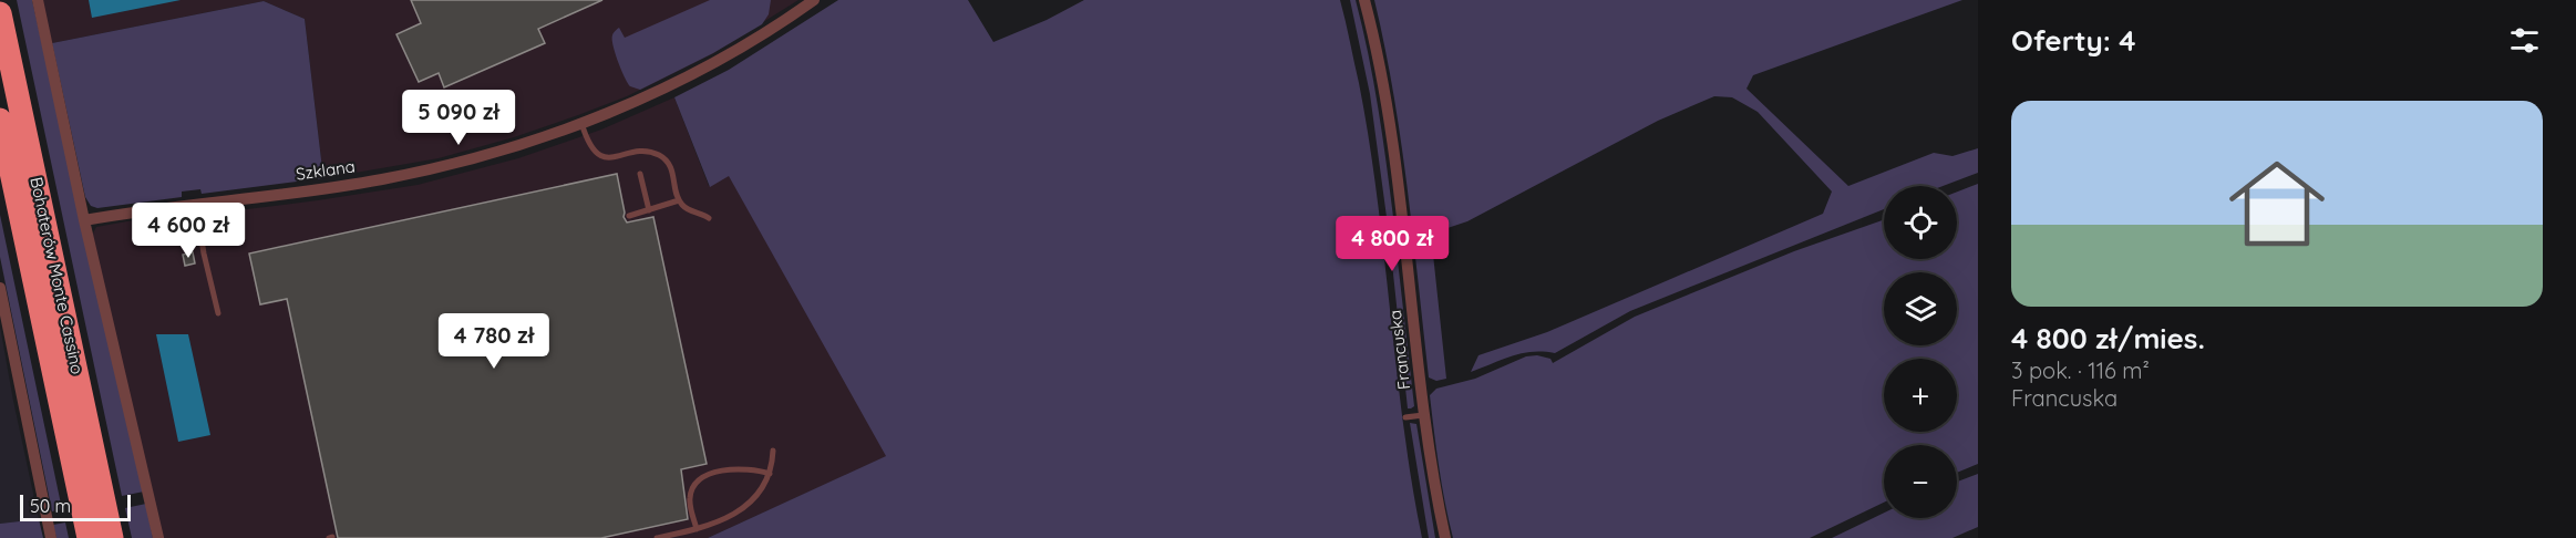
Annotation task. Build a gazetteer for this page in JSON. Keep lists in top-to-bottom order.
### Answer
{
  "streets": {
    "highway": ["Bohaterów Monte Cassino"],
    "street": ["Szklana", "Francuska"]
  },
  "scale_bar": "50 m",
  "page": {
    "heading": "Oferty: 4",
    "list": [
      {
        "name": "4 800 zł/mies.",
        "note": "3 pok. · 116 m² · Francuska"
      }
    ],
    "price": [
      "5 090 zł",
      "4 600 zł",
      "4 800 zł",
      "4 780 zł"
    ],
    "map_buttons": ["+", "−"],
    "scale": "50 m"
  }
}
